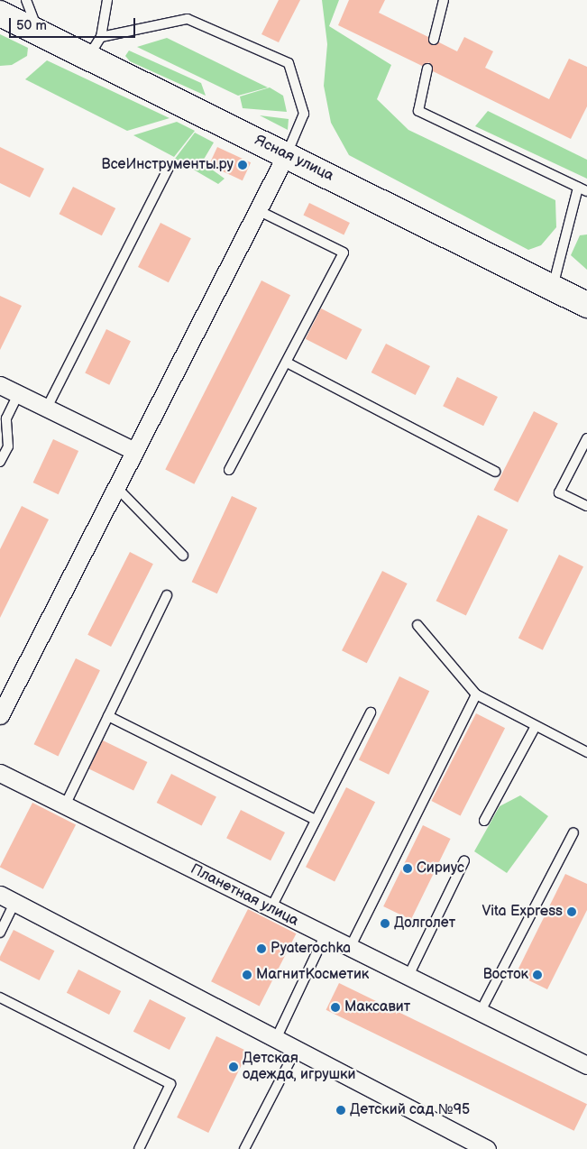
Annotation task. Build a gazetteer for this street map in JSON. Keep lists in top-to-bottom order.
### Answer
{
  "streets": {
    "main road": ["Ясная улица"],
    "street": ["Планетная улица"]
  },
  "places": [
    "ВсеИнструменты.ру",
    "Сириус",
    "Vita Express",
    "Долголет",
    "Pyaterochka",
    "МагнитКосметик",
    "Восток",
    "Максавит",
    "Детская одежда, игрушки",
    "Детский сад №95"
  ],
  "scale_bar": "50 m"
}
